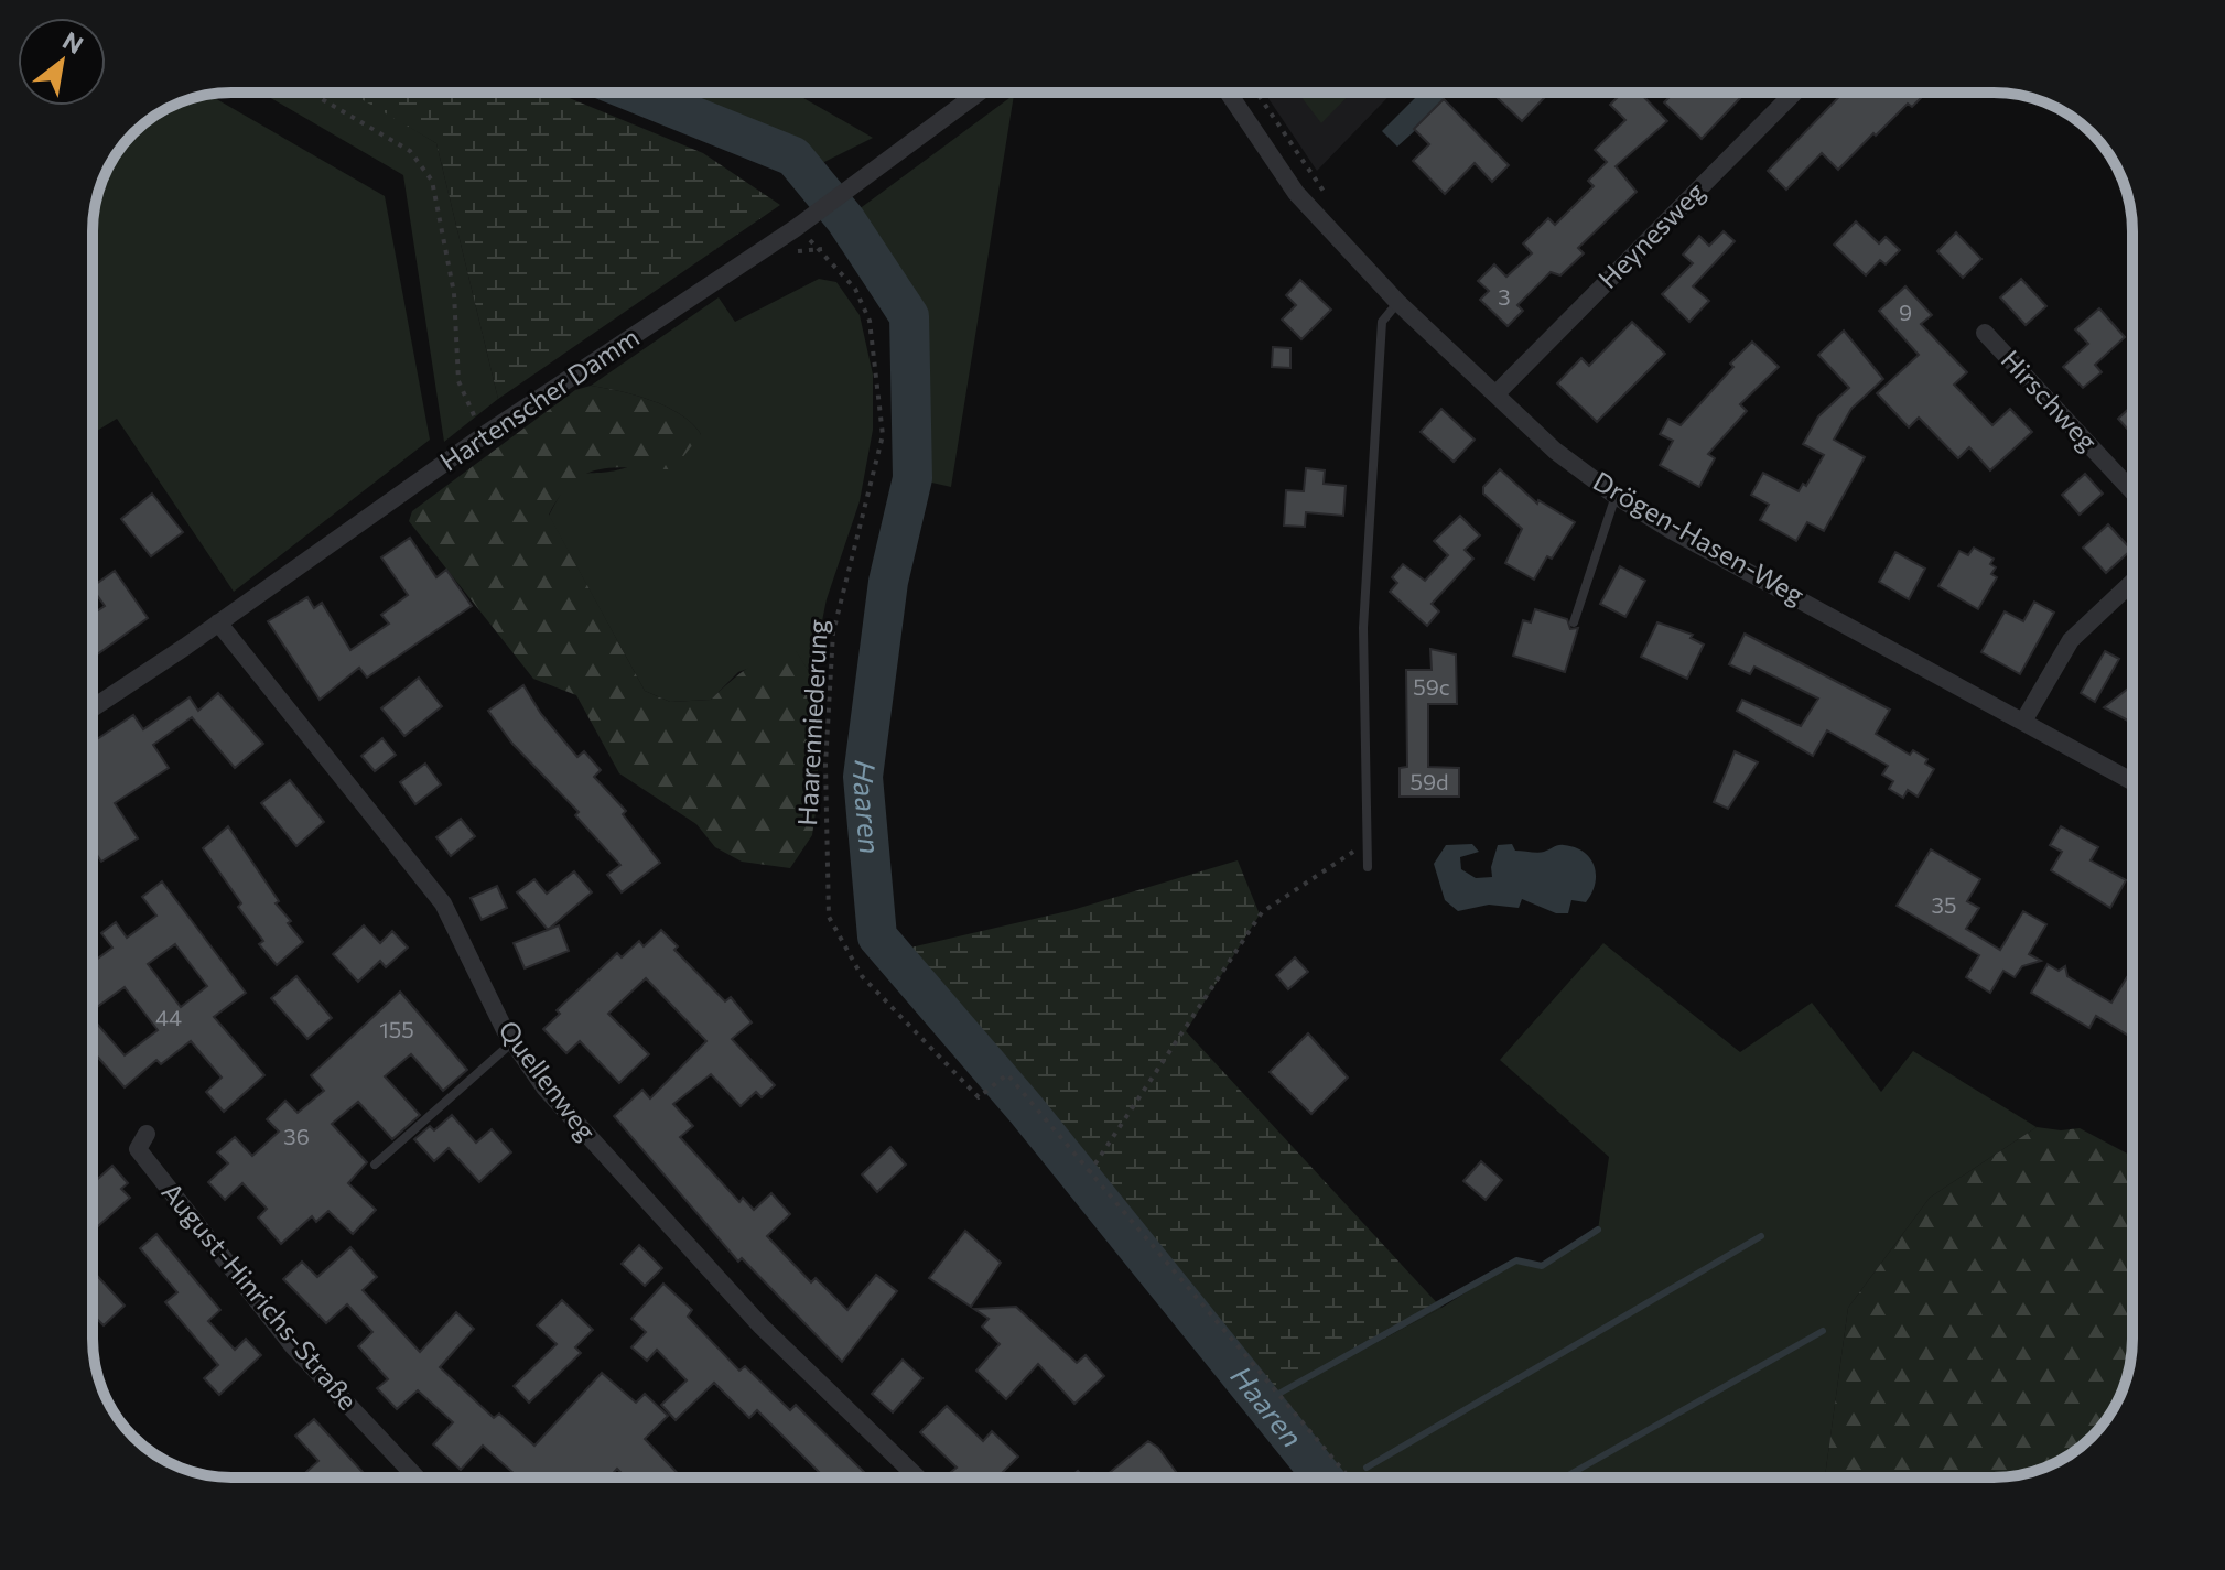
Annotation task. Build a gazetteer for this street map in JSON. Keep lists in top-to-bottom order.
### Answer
{
  "streets": {
    "street": [
      "Heynesweg",
      "Hartenscher Damm",
      "Hirschweg",
      "Drögen-Hasen-Weg",
      "Quellenweg",
      "August-Hinrichs-Straße"
    ],
    "path": ["Haarenniederung"]
  },
  "crossings": [
    ["Heynesweg", "Drögen-Hasen-Weg"],
    ["Hartenscher Damm", "Haarenniederung"],
    ["Hartenscher Damm", "Quellenweg"]
  ],
  "water": ["Haaren"],
  "house_numbers": [
    "3",
    "9",
    "59c",
    "59d",
    "35",
    "44",
    "155",
    "36"
  ],
  "north": "top right"
}
